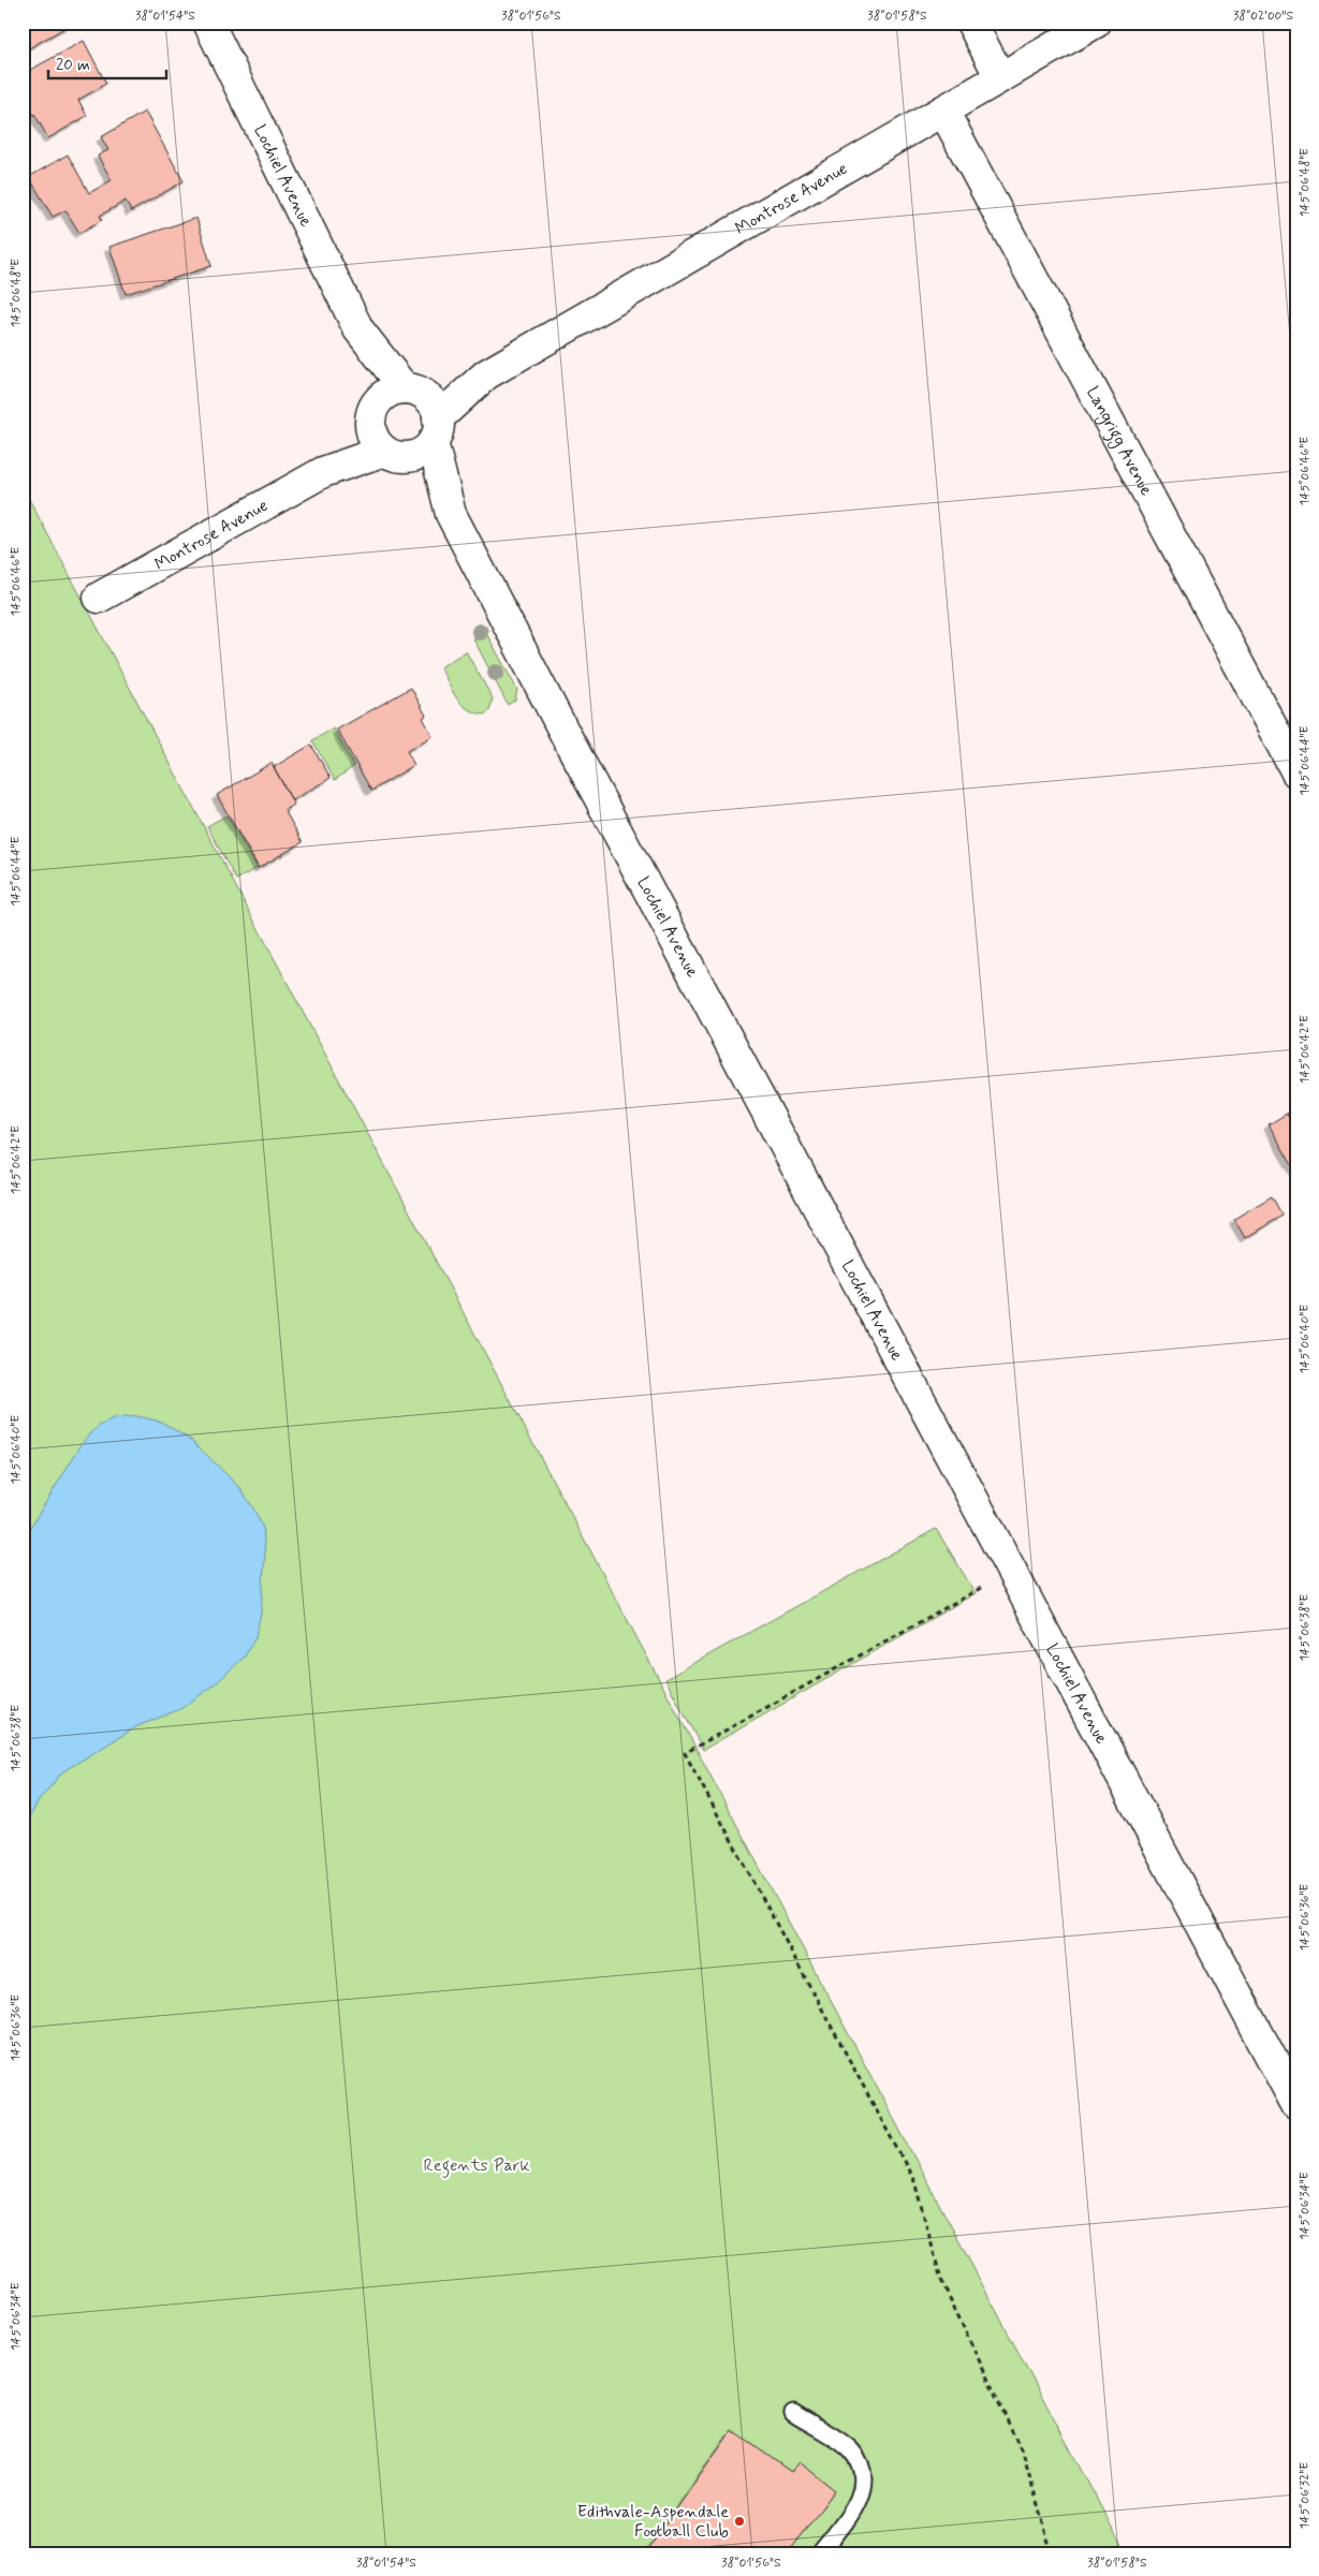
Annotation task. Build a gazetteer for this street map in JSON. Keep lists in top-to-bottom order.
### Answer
{
  "streets": {
    "street": ["Lochiel Avenue", "Montrose Avenue", "Langrigg Avenue"]
  },
  "crossings": [
    ["Lochiel Avenue", "Montrose Avenue"],
    ["Montrose Avenue", "Langrigg Avenue"]
  ],
  "parks": ["Regents Park"],
  "places": ["Edithvale-Aspendale Football Club"],
  "scale_bar": "20 m",
  "coordinates": [
    "38°01'54\"S",
    "38°01'56\"S",
    "38°01'58\"S",
    "38°02'00\"S",
    "145°06'48\"E",
    "145°06'46\"E",
    "145°06'44\"E",
    "145°06'42\"E",
    "145°06'40\"E",
    "145°06'38\"E",
    "145°06'36\"E",
    "145°06'34\"E",
    "145°06'32\"E"
  ]
}
